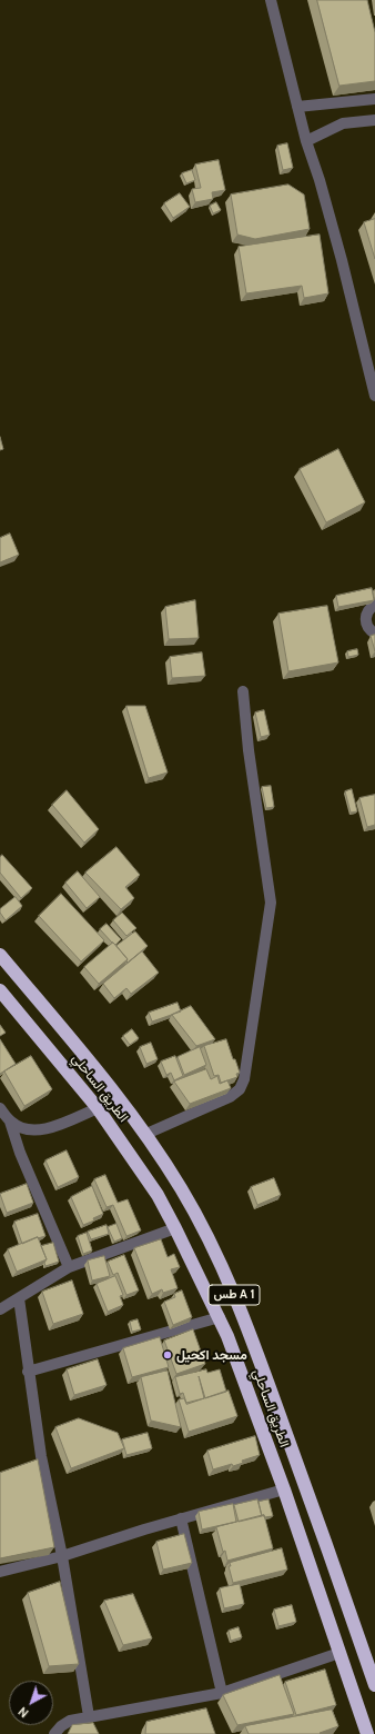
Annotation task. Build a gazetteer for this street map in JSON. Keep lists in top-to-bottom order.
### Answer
{
  "streets": {
    "highway": ["الطريق الساحلي", "طس A 1"]
  },
  "places": ["مسجد اكحيل"],
  "north": "bottom left"
}
